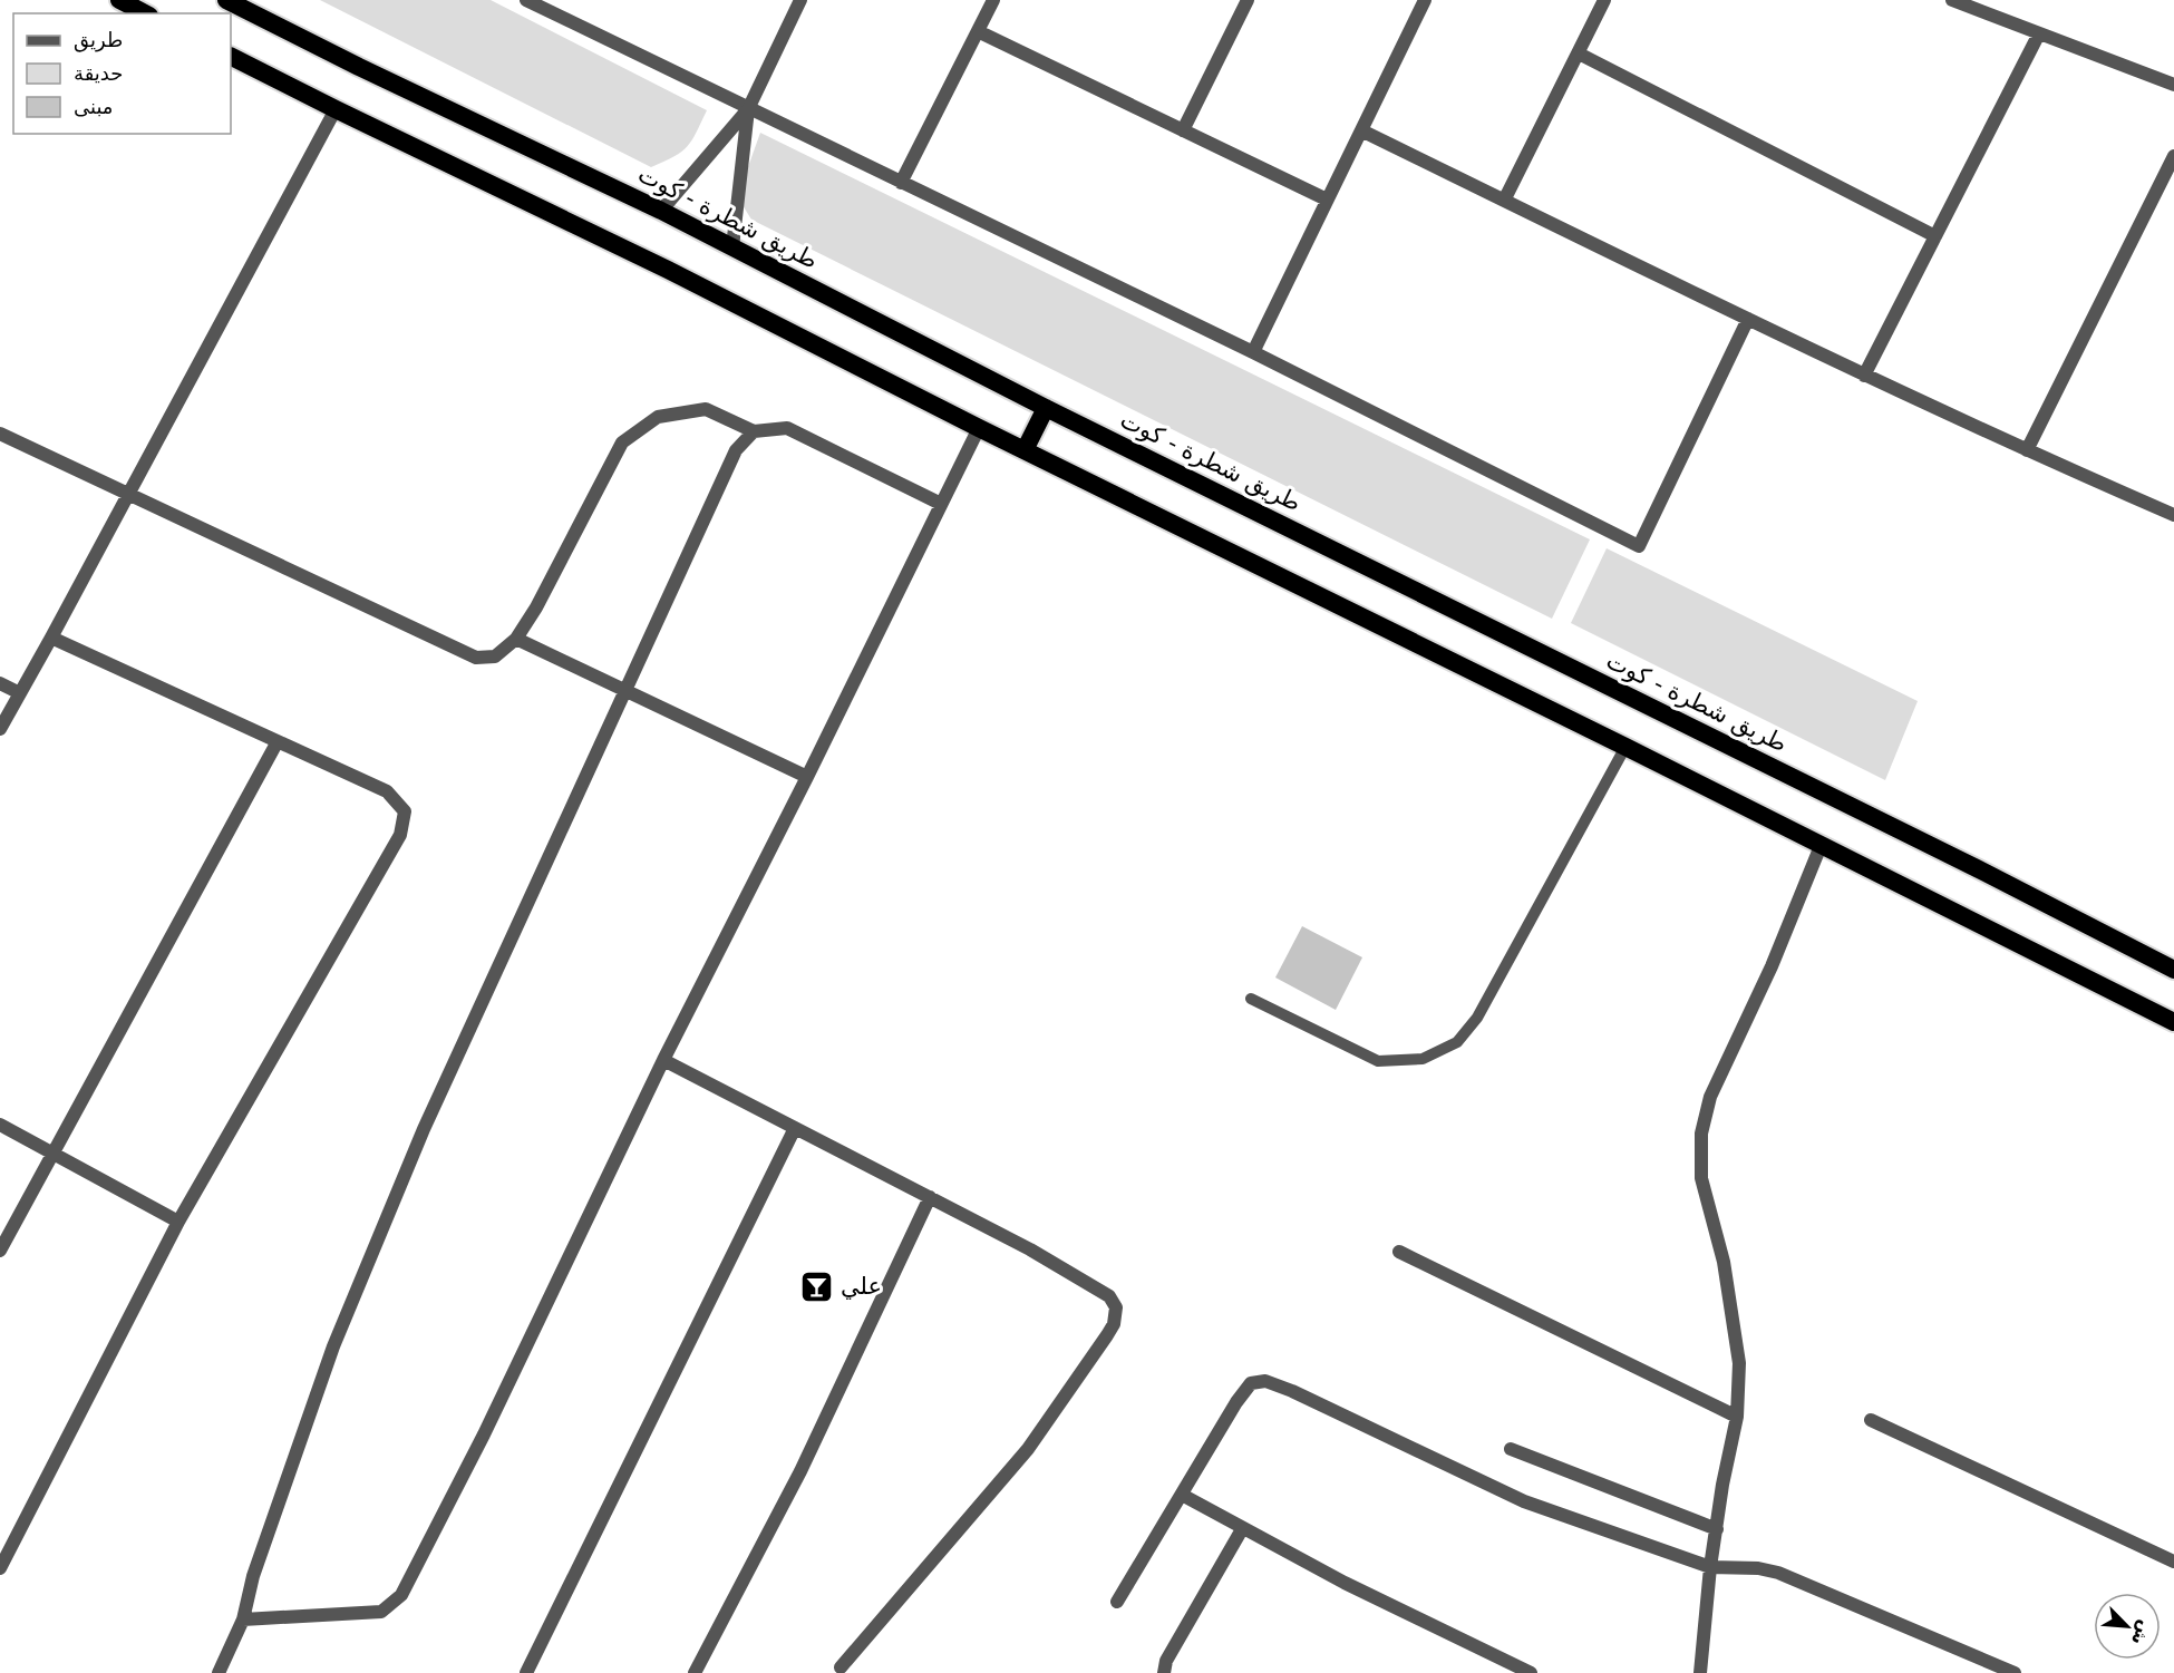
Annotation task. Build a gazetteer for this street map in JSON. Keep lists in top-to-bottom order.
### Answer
{
  "streets": {
    "highway": ["طريق شطرة - كوت"]
  },
  "places": {
    "bar": ["علي"]
  },
  "legend": ["طريق", "حديقة", "مبنى"],
  "north": "bottom right"
}
